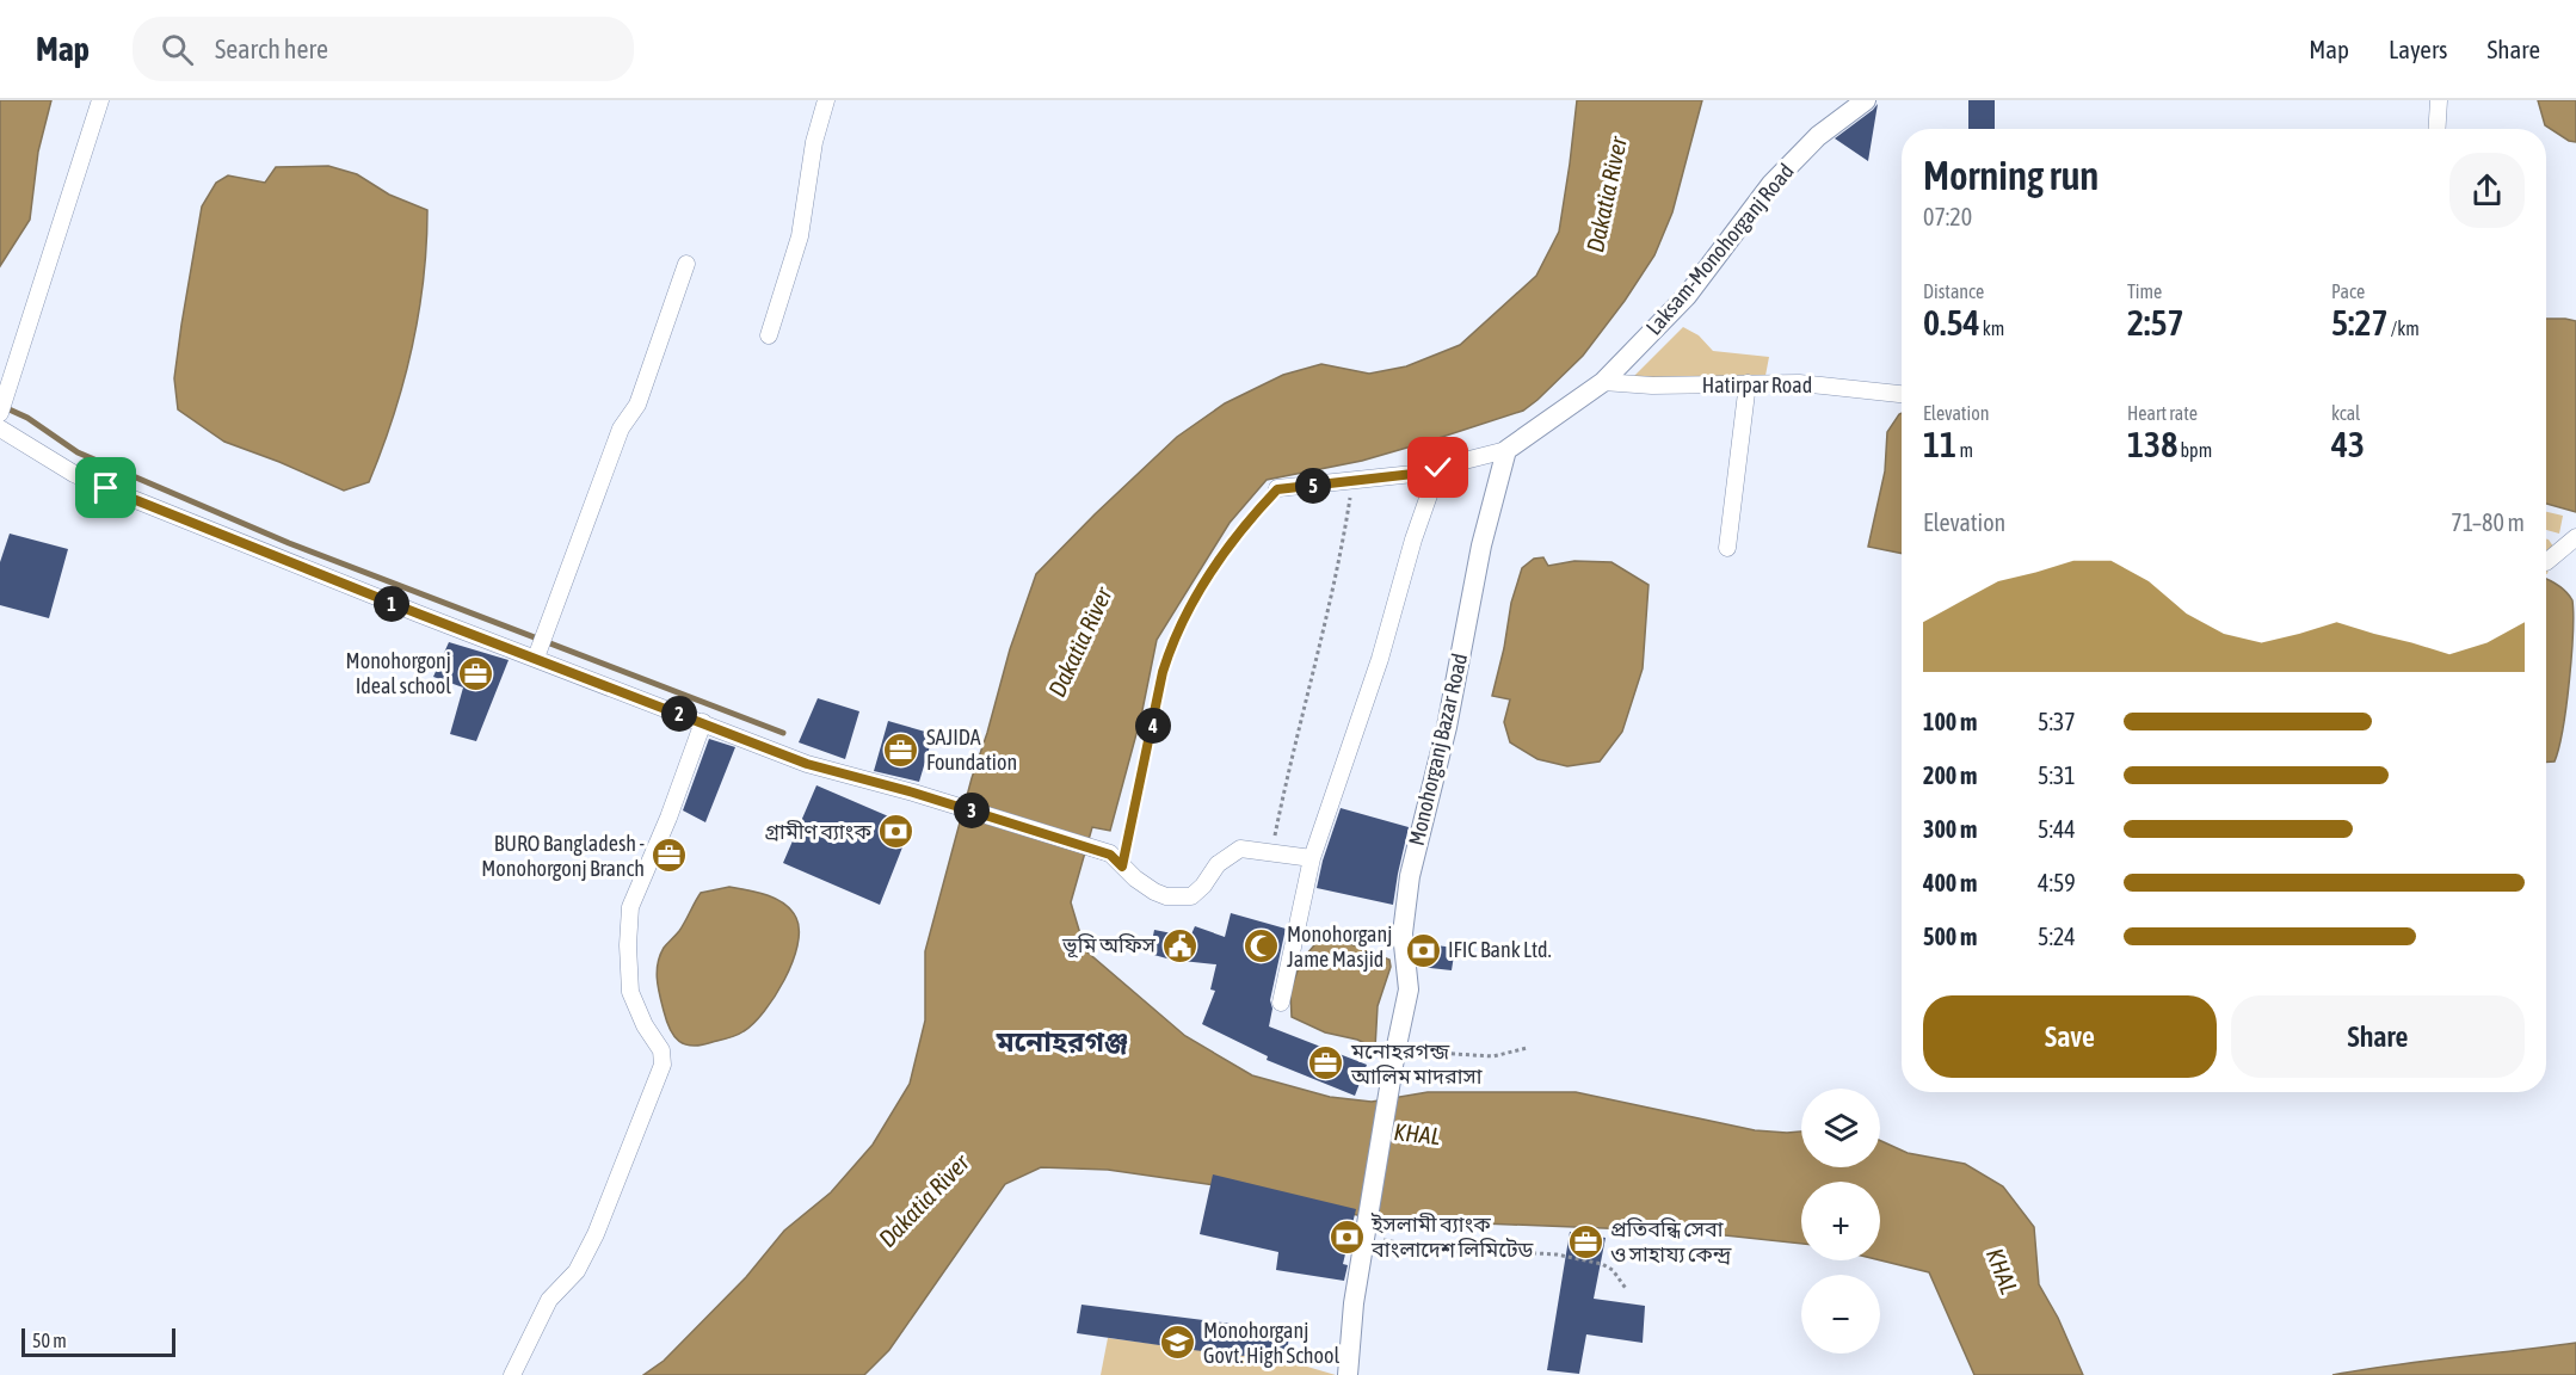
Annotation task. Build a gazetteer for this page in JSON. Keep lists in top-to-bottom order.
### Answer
{
  "streets": {
    "street": ["Laksam-Monohorganj Road", "Hatirpar Road", "Monohorganj Bazar Road"]
  },
  "crossings": [
    ["Laksam-Monohorganj Road", "Hatirpar Road"],
    ["Laksam-Monohorganj Road", "Monohorganj Bazar Road"]
  ],
  "districts": ["মনোহরগঞ্জ"],
  "water": ["Dakatia River", "KHAL"],
  "places": {
    "office": [
      "Monohorgonj Ideal school",
      "SAJIDA Foundation",
      "BURO Bangladesh - Monohorgonj Branch",
      "মনোহরগন্জ আলিম মাদরাসা",
      "প্রতিবন্ধি সেবা ও সাহায্য কেন্দ্র"
    ],
    "bank": ["গ্রামীণ ব্যাংক", "IFIC Bank Ltd.", "ইসলামী ব্যাংক বাংলাদেশ লিমিটেড"],
    "public building": ["ভূমি অফিস"],
    "mosque": ["Monohorganj Jame Masjid"],
    "school or university": ["Monohorganj Govt. High School"]
  },
  "scale_bar": "50 m",
  "page": {
    "header": "Map",
    "search": "Search here",
    "nav": ["Map", "Layers", "Share"],
    "heading": ["Morning run", "07:20"],
    "stats": [
      ["Distance", "0.54 km"],
      ["Time", "2:57"],
      ["Pace", "5:27 /km"],
      ["Elevation", "11 m"],
      ["Heart rate", "138 bpm"],
      ["kcal", "43"]
    ],
    "pins": [
      "5",
      "1",
      "2",
      "4",
      "3"
    ],
    "chart": ["Elevation", "71–80 m"],
    "list": [
      {
        "name": "100 m",
        "note": "5:37"
      },
      {
        "name": "200 m",
        "note": "5:31"
      },
      {
        "name": "300 m",
        "note": "5:44"
      },
      {
        "name": "400 m",
        "note": "4:59"
      },
      {
        "name": "500 m",
        "note": "5:24"
      }
    ],
    "buttons": ["Save", "Share"],
    "map_buttons": ["+", "−"],
    "scale": "50 m"
  }
}
